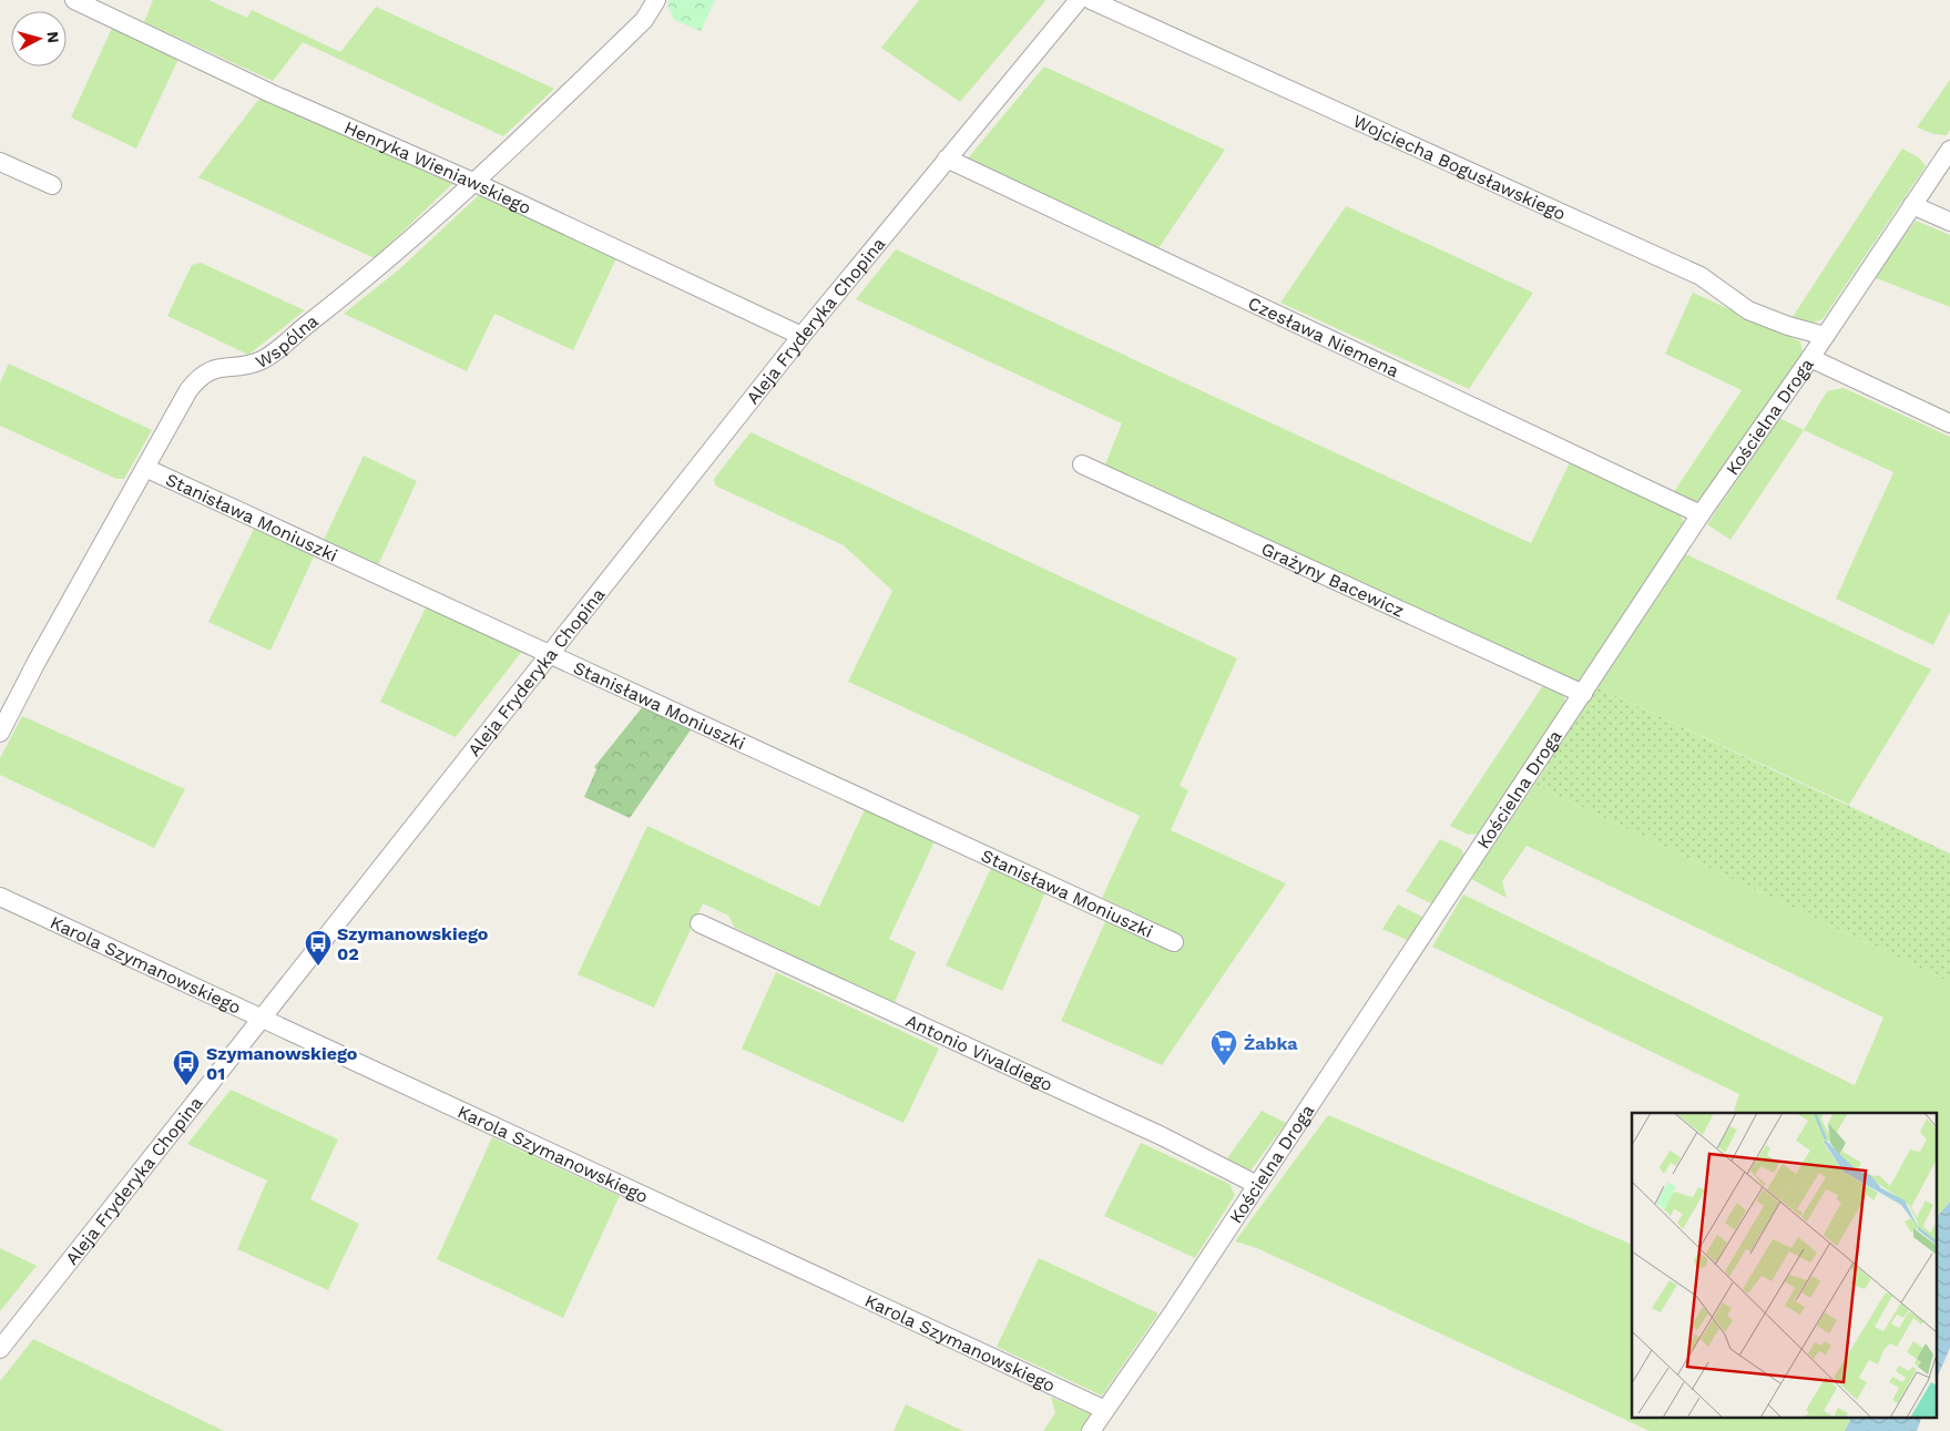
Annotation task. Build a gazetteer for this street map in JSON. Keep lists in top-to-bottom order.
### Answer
{
  "streets": {
    "street": [
      "Wojciecha Bogusławskiego",
      "Henryka Wieniawskiego",
      "Aleja Fryderyka Chopina",
      "Czesława Niemena",
      "Wspólna",
      "Kościelna Droga",
      "Stanisława Moniuszki",
      "Grażyny Bacewicz",
      "Karola Szymanowskiego",
      "Antonio Vivaldiego"
    ]
  },
  "crossings": [
    ["Wojciecha Bogusławskiego", "Kościelna Droga"],
    ["Henryka Wieniawskiego", "Aleja Fryderyka Chopina"],
    ["Henryka Wieniawskiego", "Wspólna"],
    ["Aleja Fryderyka Chopina", "Czesława Niemena"],
    ["Aleja Fryderyka Chopina", "Stanisława Moniuszki"],
    ["Aleja Fryderyka Chopina", "Karola Szymanowskiego"],
    ["Czesława Niemena", "Kościelna Droga"],
    ["Wspólna", "Stanisława Moniuszki"],
    ["Kościelna Droga", "Grażyny Bacewicz"],
    ["Kościelna Droga", "Karola Szymanowskiego"],
    ["Kościelna Droga", "Antonio Vivaldiego"]
  ],
  "places": {
    "bus stop": ["Szymanowskiego 02", "Szymanowskiego 01"],
    "supermarket": ["Żabka"]
  },
  "north": "right"
}
